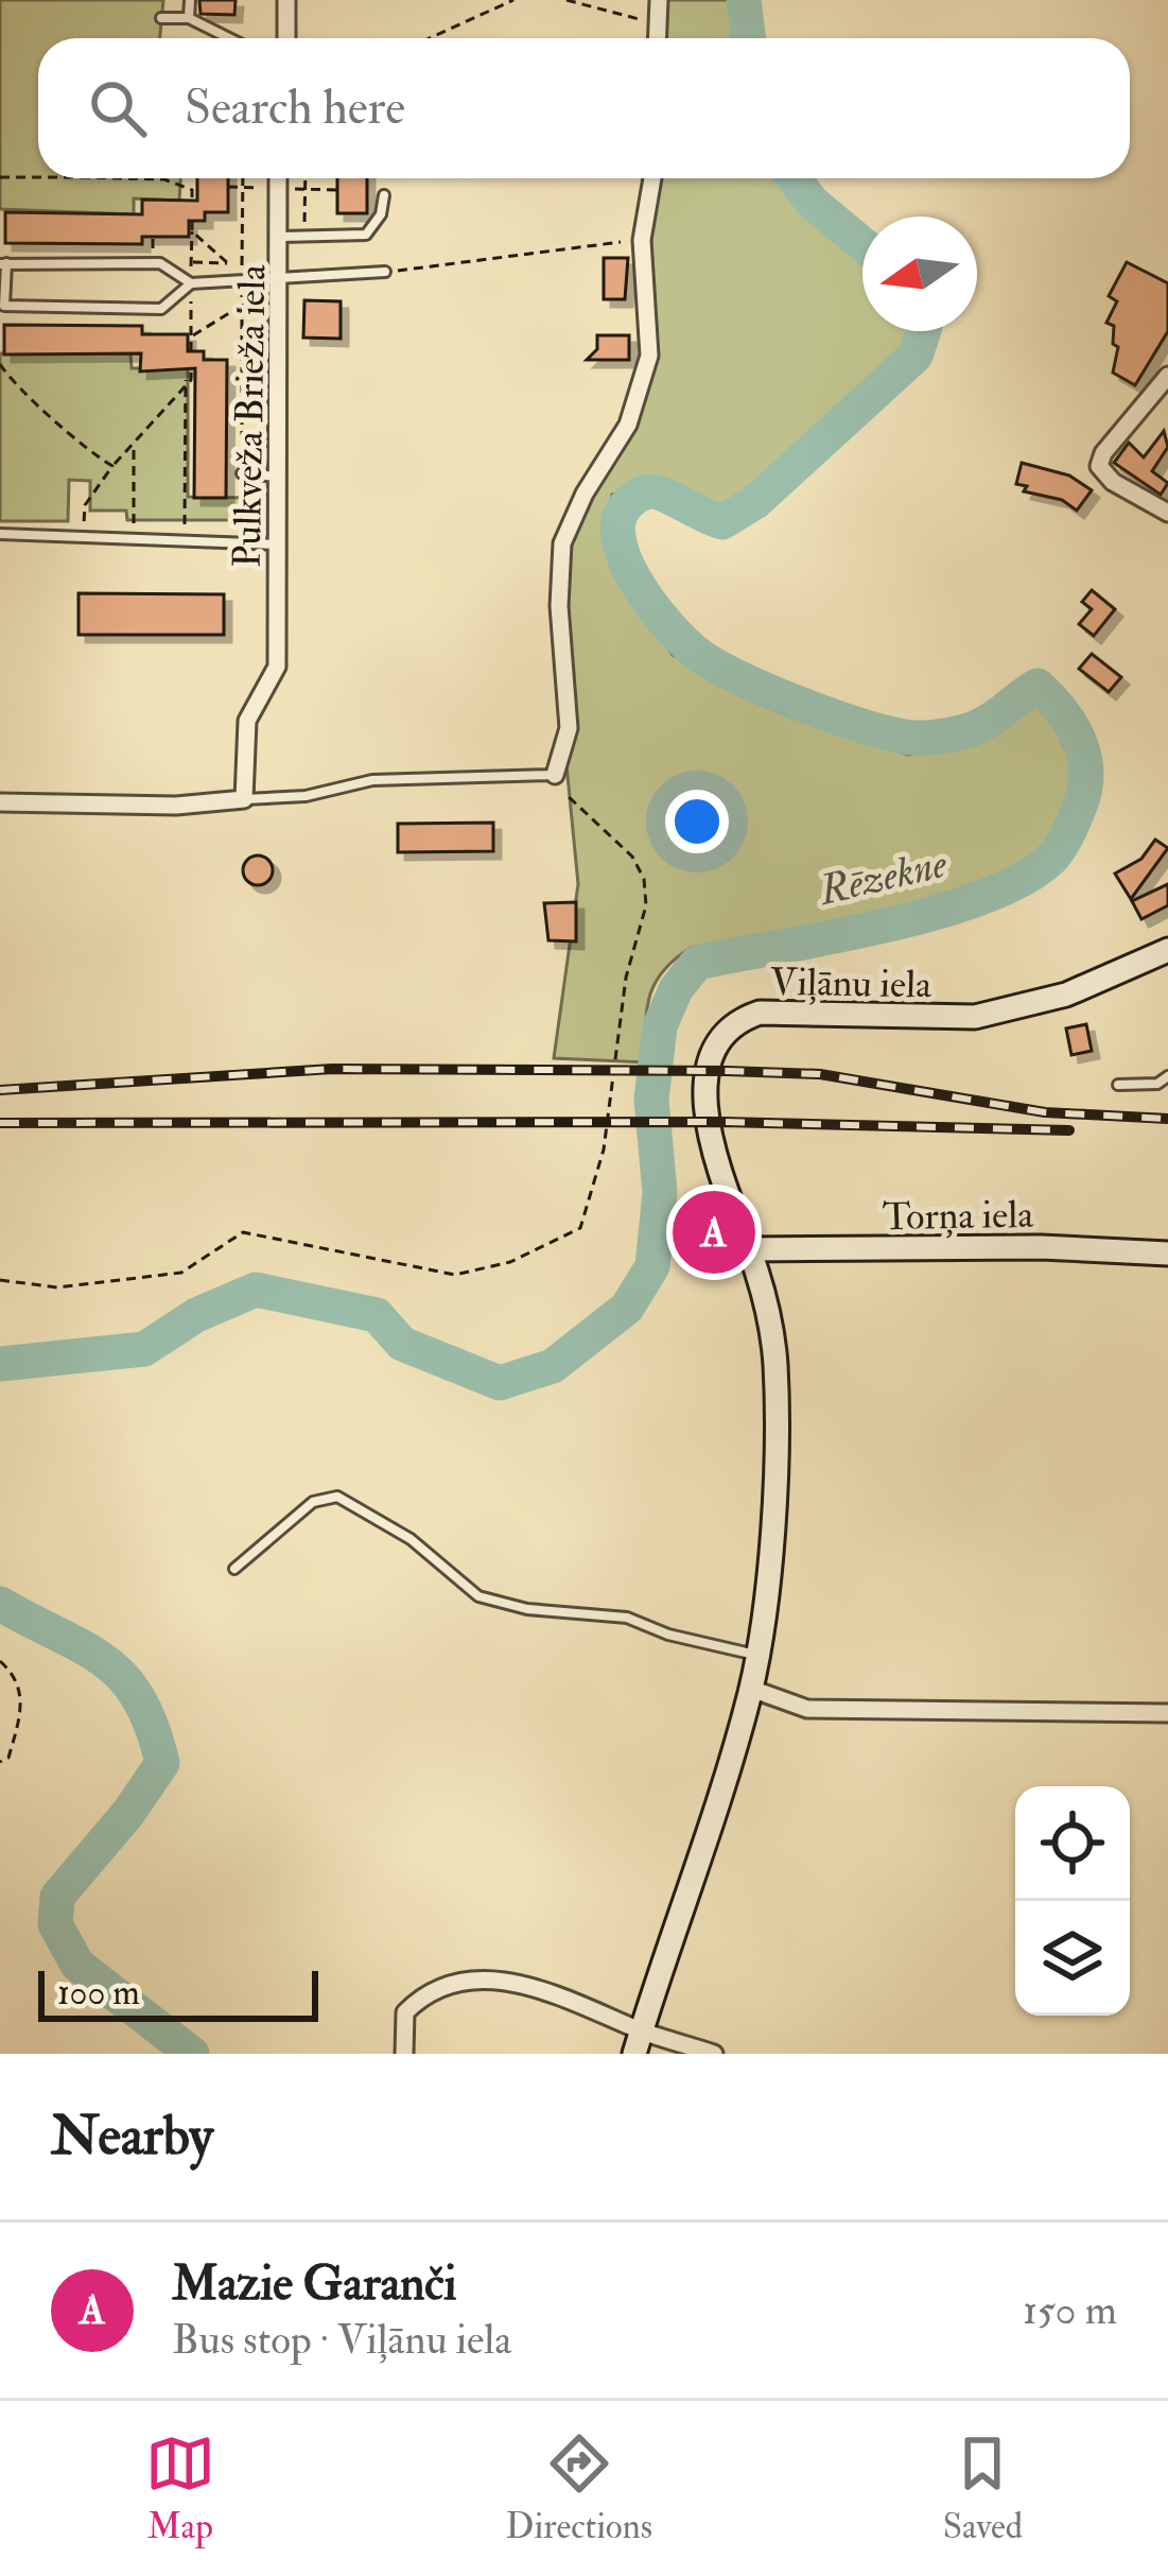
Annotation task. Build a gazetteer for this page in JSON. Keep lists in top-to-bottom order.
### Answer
{
  "streets": {
    "main road": ["Viļānu iela", "Torņa iela"],
    "street": ["Pulkveža Brieža iela"]
  },
  "crossings": [
    ["Viļānu iela", "Torņa iela"]
  ],
  "water": ["Rēzekne"],
  "scale_bar": "100 m",
  "north": "left",
  "page": {
    "search": "Search here",
    "pins": "A",
    "scale": "100 m",
    "heading": "Nearby",
    "list": [
      {
        "mark": "A",
        "name": "Mazie Garanči",
        "note": "Bus stop · Viļānu iela",
        "value": "150 m"
      }
    ],
    "nav": ["Map", "Directions", "Saved"]
  }
}
